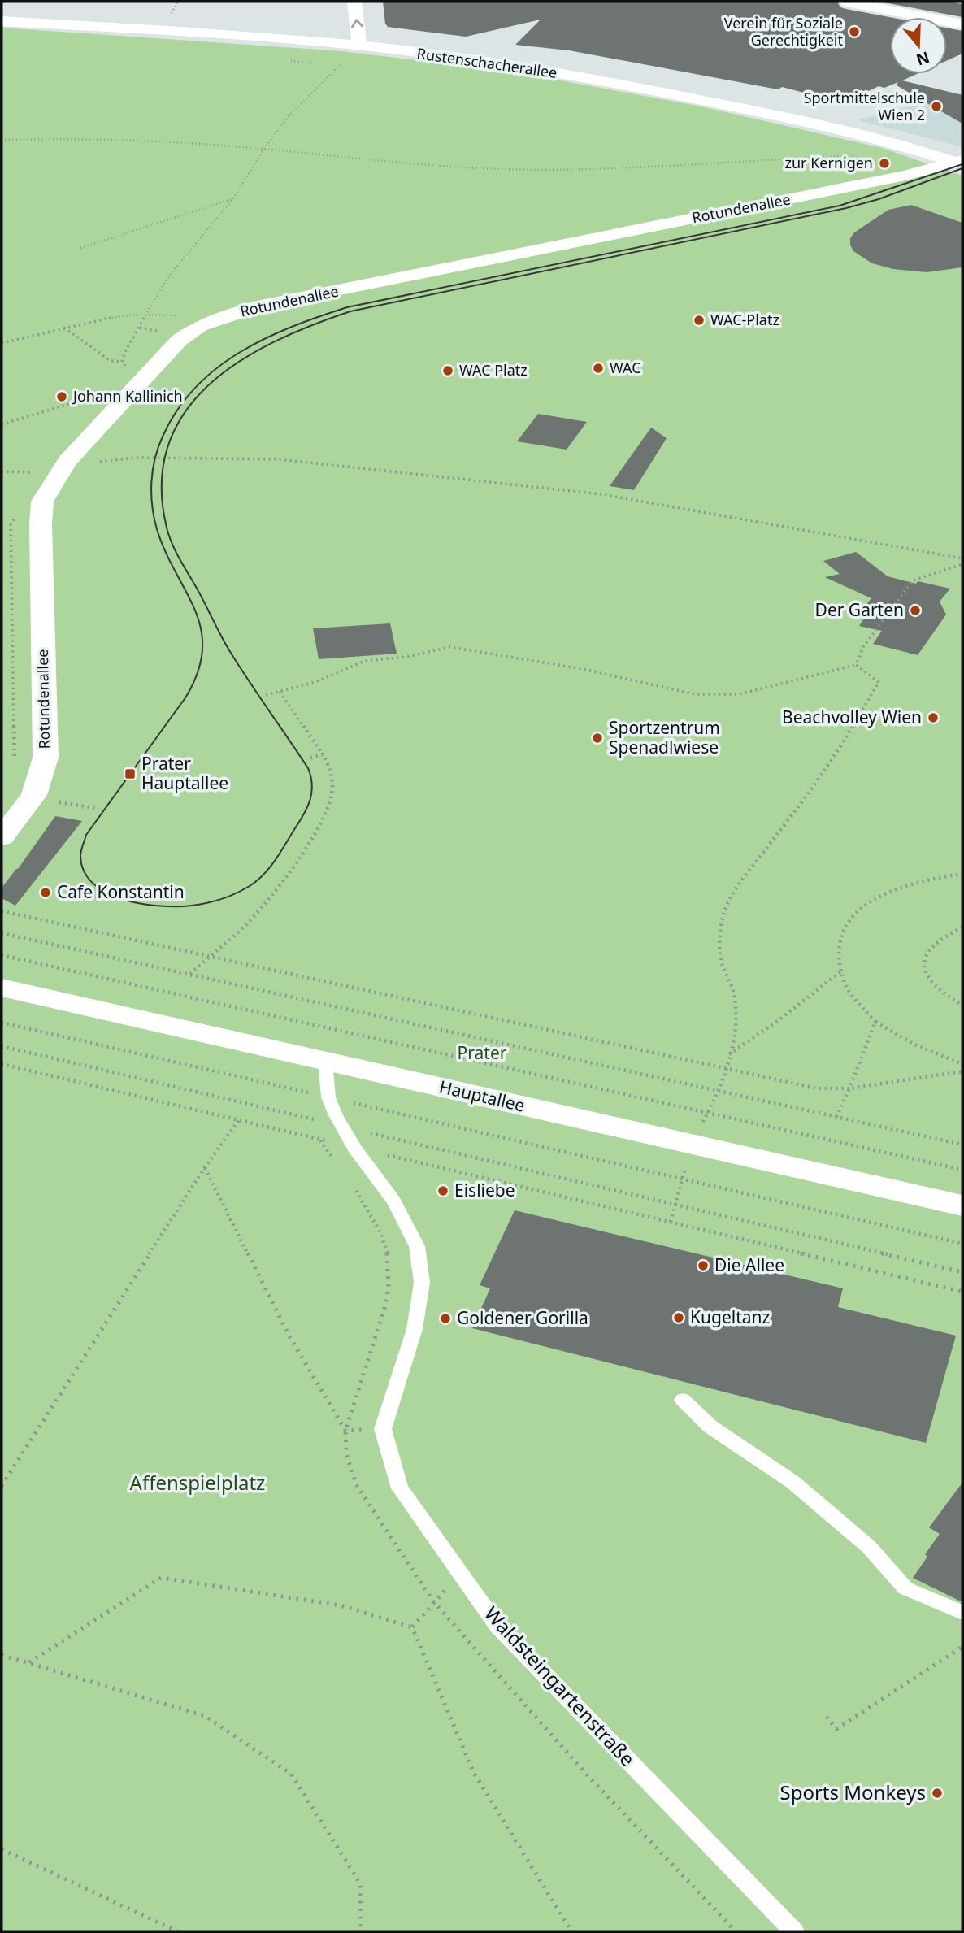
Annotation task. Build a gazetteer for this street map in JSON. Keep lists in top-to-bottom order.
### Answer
{
  "streets": {
    "street": ["Rustenschacherallee", "Rotundenallee", "Hauptallee"],
    "lane": ["Waldsteingartenstraße"]
  },
  "crossings": [
    ["Rustenschacherallee", "Rotundenallee"],
    ["Hauptallee", "Waldsteingartenstraße"]
  ],
  "parks": ["Prater", "Affenspielplatz"],
  "places": {
    "other": [
      "Verein für Soziale Gerechtigkeit",
      "Sportmittelschule Wien 2",
      "zur Kernigen",
      "WAC-Platz",
      "WAC",
      "WAC Platz",
      "Johann Kallinich",
      "Der Garten",
      "Beachvolley Wien",
      "Sportzentrum Spenadlwiese",
      "Cafe Konstantin",
      "Eisliebe",
      "Die Allee",
      "Kugeltanz",
      "Goldener Gorilla",
      "Sports Monkeys"
    ],
    "transit": ["Prater Hauptallee"]
  },
  "north": "bottom"
}
